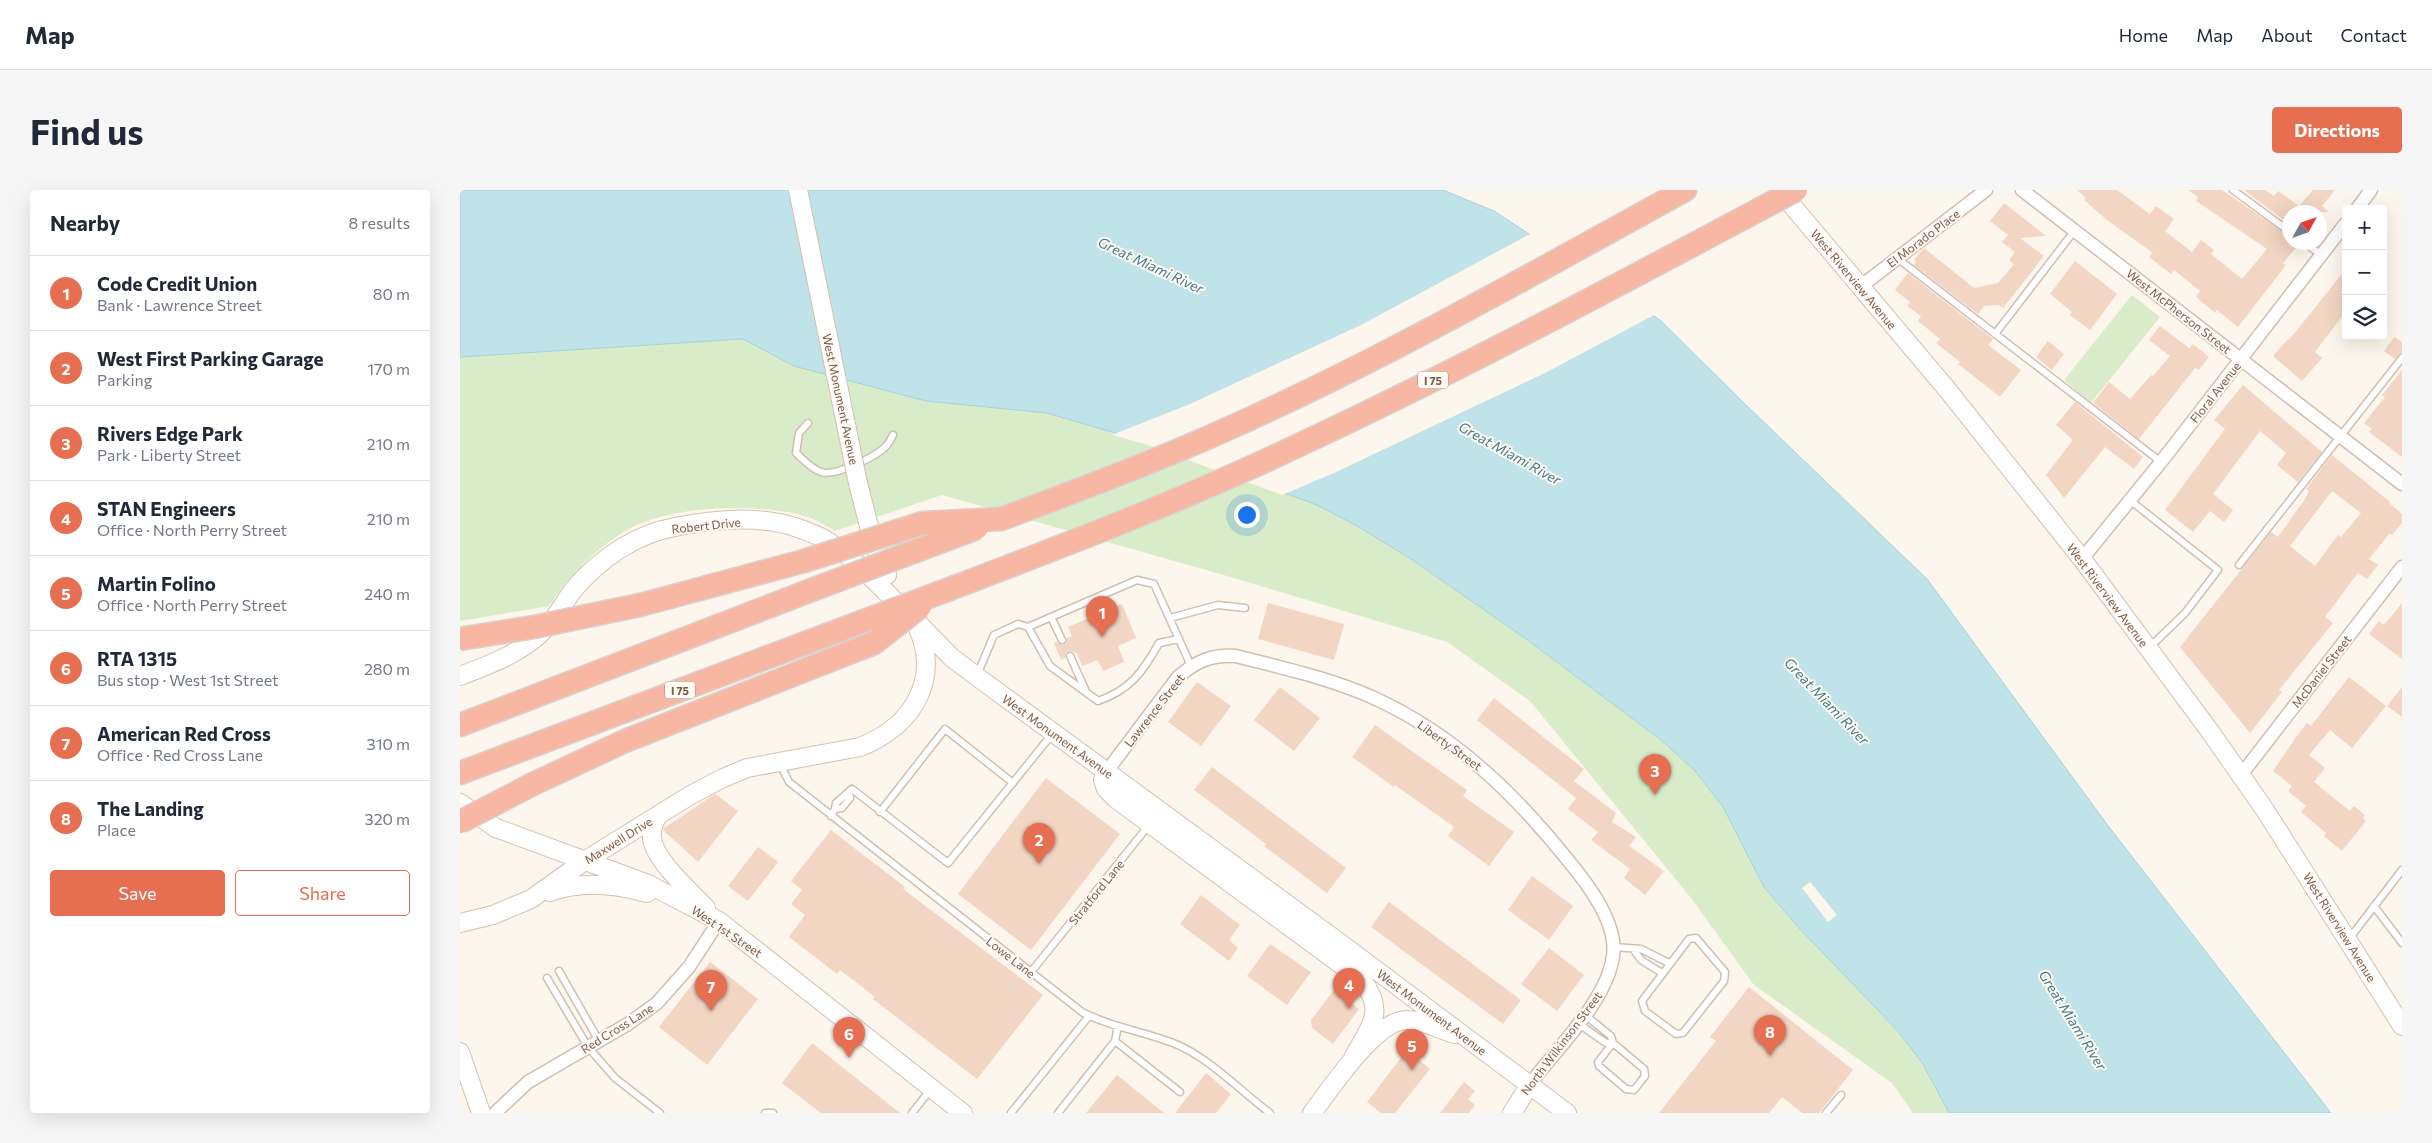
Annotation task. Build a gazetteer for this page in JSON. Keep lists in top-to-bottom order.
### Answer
{
  "streets": {
    "highway": ["I 75"],
    "main road": [
      "West Riverview Avenue",
      "West Monument Avenue",
      "Robert Drive",
      "Maxwell Drive",
      "West 1st Street",
      "North Wilkinson Street"
    ],
    "street": [
      "El Morado Place",
      "West McPherson Street",
      "Floral Avenue",
      "McDaniel Street",
      "Lawrence Street",
      "Liberty Street",
      "Red Cross Lane"
    ],
    "lane": ["Stratford Lane", "Lowe Lane"]
  },
  "crossings": [
    ["El Morado Place", "West Riverview Avenue"],
    ["West Riverview Avenue", "Floral Avenue"],
    ["West Riverview Avenue", "McDaniel Street"],
    ["West McPherson Street", "Floral Avenue"],
    ["West Monument Avenue", "Robert Drive"],
    ["West Monument Avenue", "Lawrence Street"],
    ["West Monument Avenue", "Maxwell Drive"],
    ["West Monument Avenue", "Stratford Lane"],
    ["West Monument Avenue", "North Wilkinson Street"],
    ["Robert Drive", "Maxwell Drive"],
    ["Lawrence Street", "Liberty Street"],
    ["Liberty Street", "North Wilkinson Street"],
    ["Maxwell Drive", "West 1st Street"],
    ["Maxwell Drive", "Lowe Lane"],
    ["Stratford Lane", "Lowe Lane"],
    ["West 1st Street", "Red Cross Lane"]
  ],
  "water": ["Great Miami River"],
  "north": "top right",
  "page": {
    "header": "Map",
    "nav": [
      "Home",
      "Map",
      "About",
      "Contact"
    ],
    "buttons": [
      "Directions",
      ["Save", "Share"]
    ],
    "title": "Find us",
    "heading": ["Nearby", "8 results"],
    "map_buttons": ["+", "−"],
    "list": [
      {
        "mark": "1",
        "name": "Code Credit Union",
        "note": "Bank · Lawrence Street",
        "value": "80 m"
      },
      {
        "mark": "2",
        "name": "West First Parking Garage",
        "note": "Parking",
        "value": "170 m"
      },
      {
        "mark": "3",
        "name": "Rivers Edge Park",
        "note": "Park · Liberty Street",
        "value": "210 m"
      },
      {
        "mark": "4",
        "name": "STAN Engineers",
        "note": "Office · North Perry Street",
        "value": "210 m"
      },
      {
        "mark": "5",
        "name": "Martin Folino",
        "note": "Office · North Perry Street",
        "value": "240 m"
      },
      {
        "mark": "6",
        "name": "RTA 1315",
        "note": "Bus stop · West 1st Street",
        "value": "280 m"
      },
      {
        "mark": "7",
        "name": "American Red Cross",
        "note": "Office · Red Cross Lane",
        "value": "310 m"
      },
      {
        "mark": "8",
        "name": "The Landing",
        "note": "Place",
        "value": "320 m"
      }
    ],
    "pins": [
      "1",
      "3",
      "2",
      "4",
      "7",
      "8",
      "6",
      "5"
    ]
  }
}
